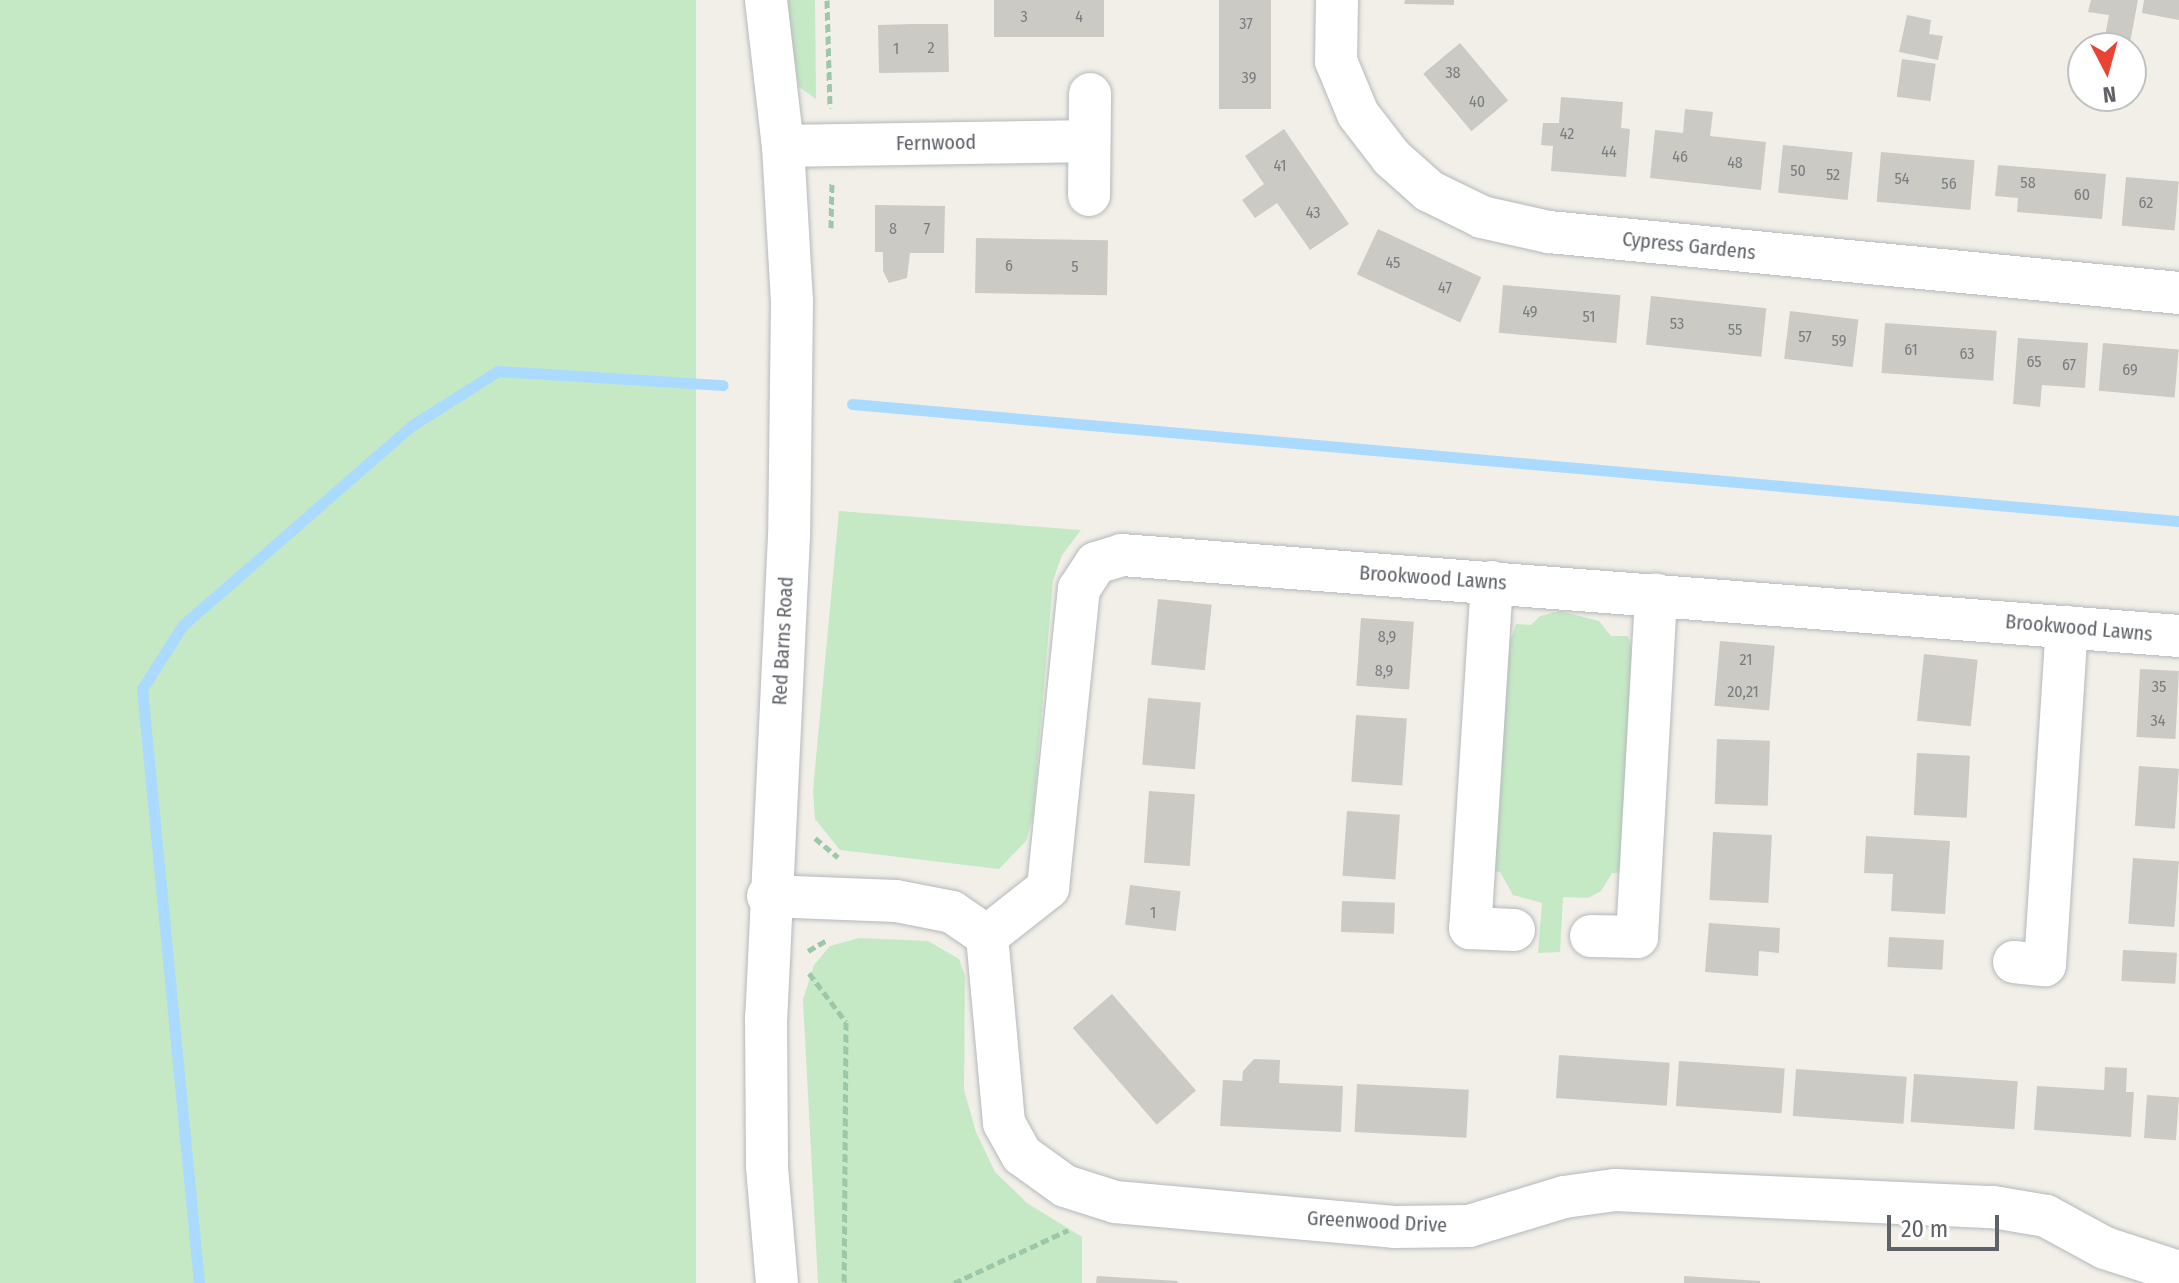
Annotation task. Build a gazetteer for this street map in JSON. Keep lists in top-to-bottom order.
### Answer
{
  "streets": {
    "street": [
      "Fernwood",
      "Cypress Gardens",
      "Brookwood Lawns",
      "Red Barns Road",
      "Greenwood Drive"
    ]
  },
  "crossings": [
    ["Fernwood", "Red Barns Road"],
    ["Brookwood Lawns", "Greenwood Drive"]
  ],
  "house_numbers": [
    "3",
    "4",
    "37",
    "2",
    "1",
    "38",
    "39",
    "40",
    "42",
    "44",
    "46",
    "48",
    "41",
    "50",
    "52",
    "54",
    "58",
    "56",
    "60",
    "62",
    "43",
    "8",
    "7",
    "45",
    "6",
    "5",
    "47",
    "49",
    "51",
    "53",
    "55",
    "57",
    "59",
    "61",
    "63",
    "65",
    "67",
    "69",
    "8,9",
    "21",
    "8,9",
    "35",
    "20,21",
    "34",
    "1"
  ],
  "scale_bar": "20 m",
  "north": "bottom"
}
